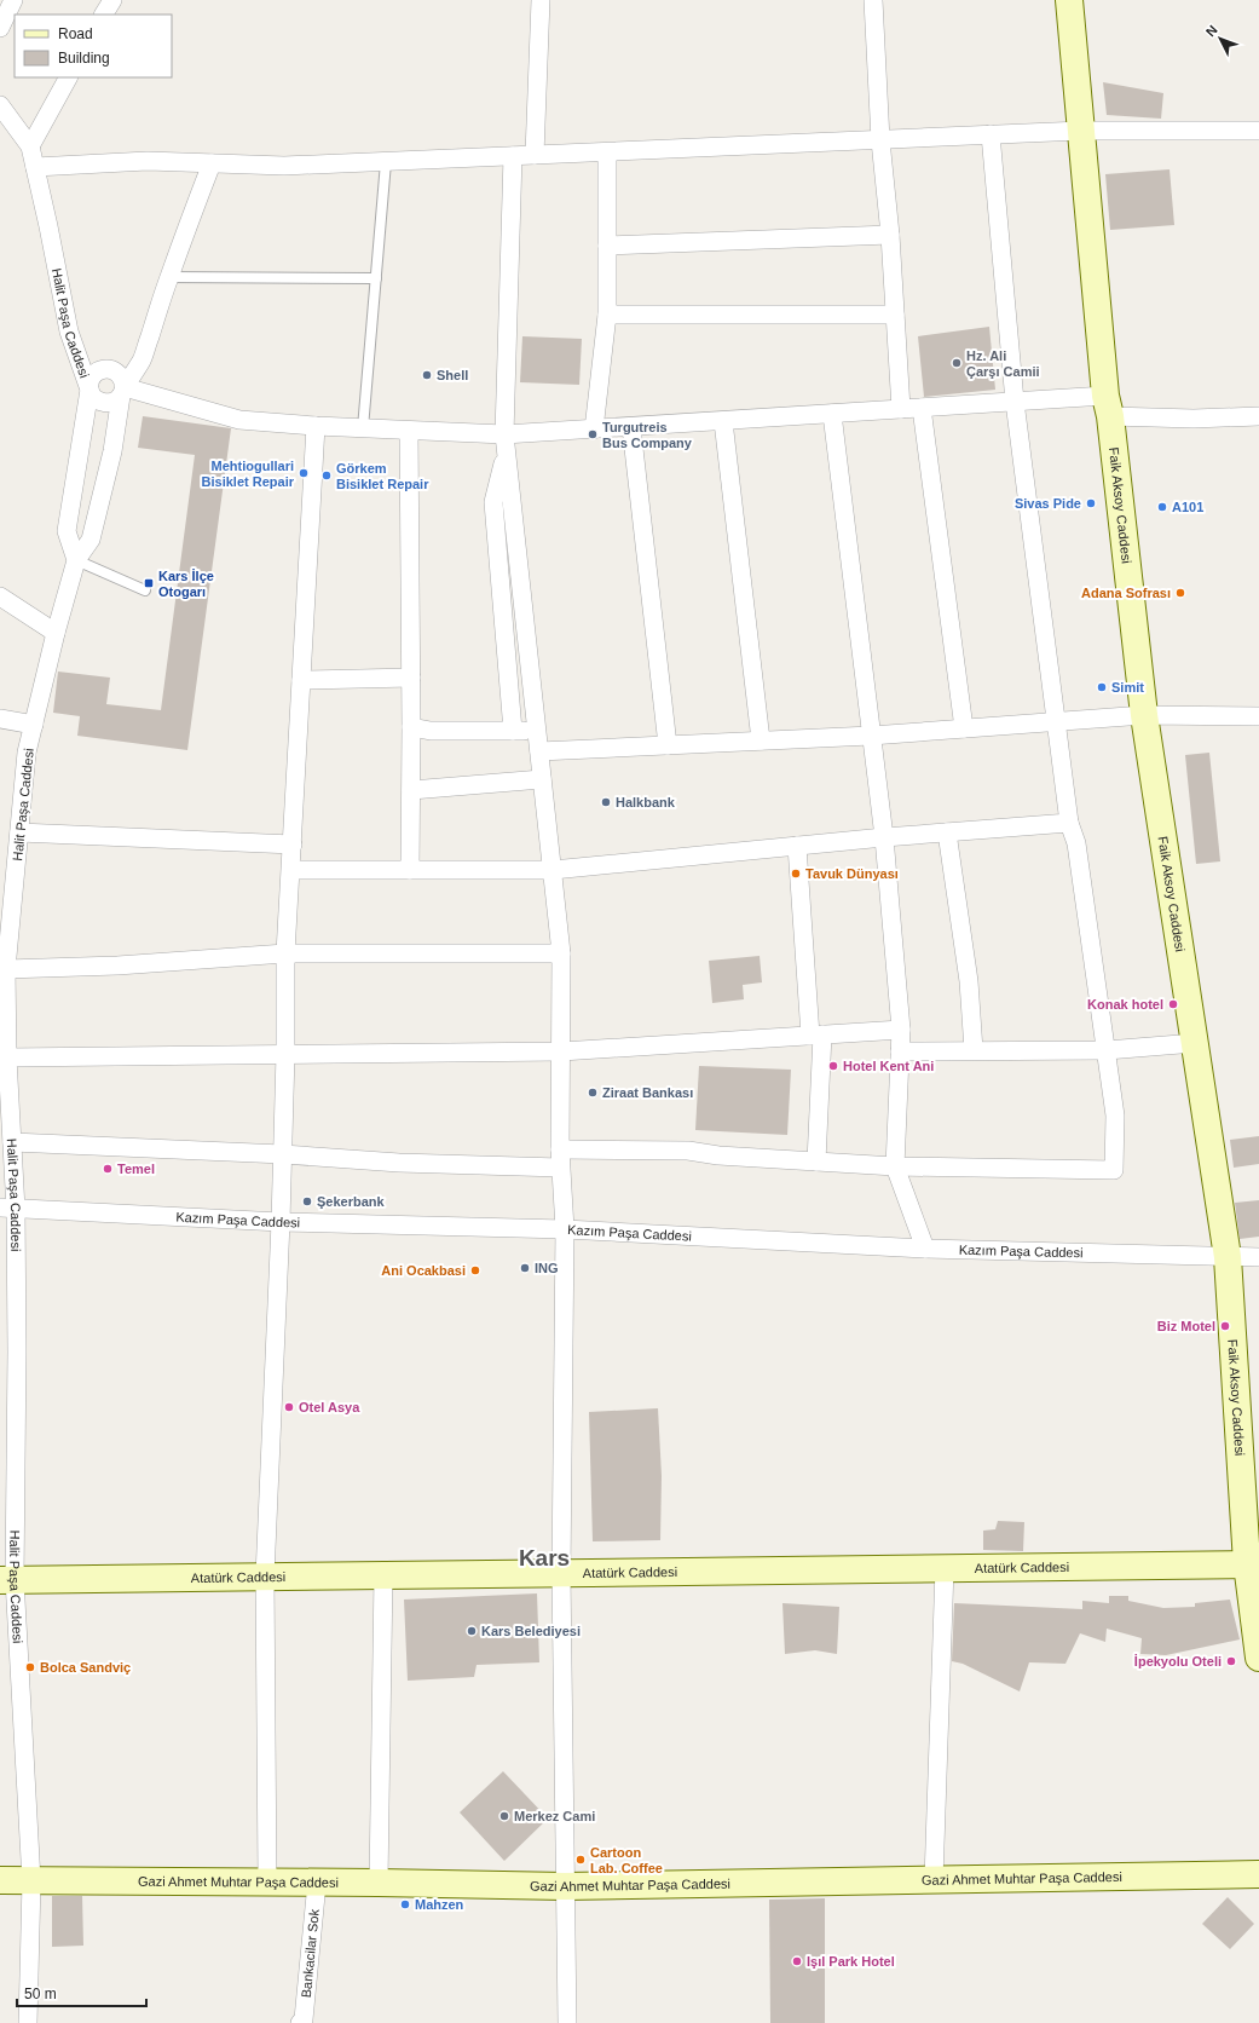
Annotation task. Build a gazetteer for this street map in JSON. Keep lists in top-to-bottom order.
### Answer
{
  "streets": {
    "street": [
      "Halit Paşa Caddesi",
      "Faik Aksoy Caddesi",
      "Kazım Paşa Caddesi",
      "Atatürk Caddesi",
      "Gazi Ahmet Muhtar Paşa Caddesi",
      "Bankacilar Sok"
    ]
  },
  "crossings": [
    ["Halit Paşa Caddesi", "Kazım Paşa Caddesi"],
    ["Halit Paşa Caddesi", "Atatürk Caddesi"],
    ["Halit Paşa Caddesi", "Gazi Ahmet Muhtar Paşa Caddesi"],
    ["Faik Aksoy Caddesi", "Kazım Paşa Caddesi"],
    ["Faik Aksoy Caddesi", "Atatürk Caddesi"],
    ["Gazi Ahmet Muhtar Paşa Caddesi", "Bankacilar Sok"]
  ],
  "districts": ["Kars"],
  "places": {
    "other": [
      "Hz. Ali Çarşı Camii",
      "Shell",
      "Turgutreis Bus Company",
      "Mehtiogullari Bisiklet Repair",
      "Görkem Bisiklet Repair",
      "Sivas Pide",
      "A101",
      "Adana Sofrası",
      "Simit",
      "Halkbank",
      "Tavuk Dünyası",
      "Konak hotel",
      "Hotel Kent Ani",
      "Ziraat Bankası",
      "Temel",
      "Şekerbank",
      "ING",
      "Ani Ocakbasi",
      "Biz Motel",
      "Otel Asya",
      "Kars Belediyesi",
      "İpekyolu Oteli",
      "Bolca Sandviç",
      "Merkez Cami",
      "Cartoon Lab. Coffee",
      "Mahzen",
      "Işıl Park Hotel"
    ],
    "transit": ["Kars İlçe Otogarı"]
  },
  "legend": ["Road", "Building"],
  "scale_bar": "50 m",
  "north": "top left"
}
